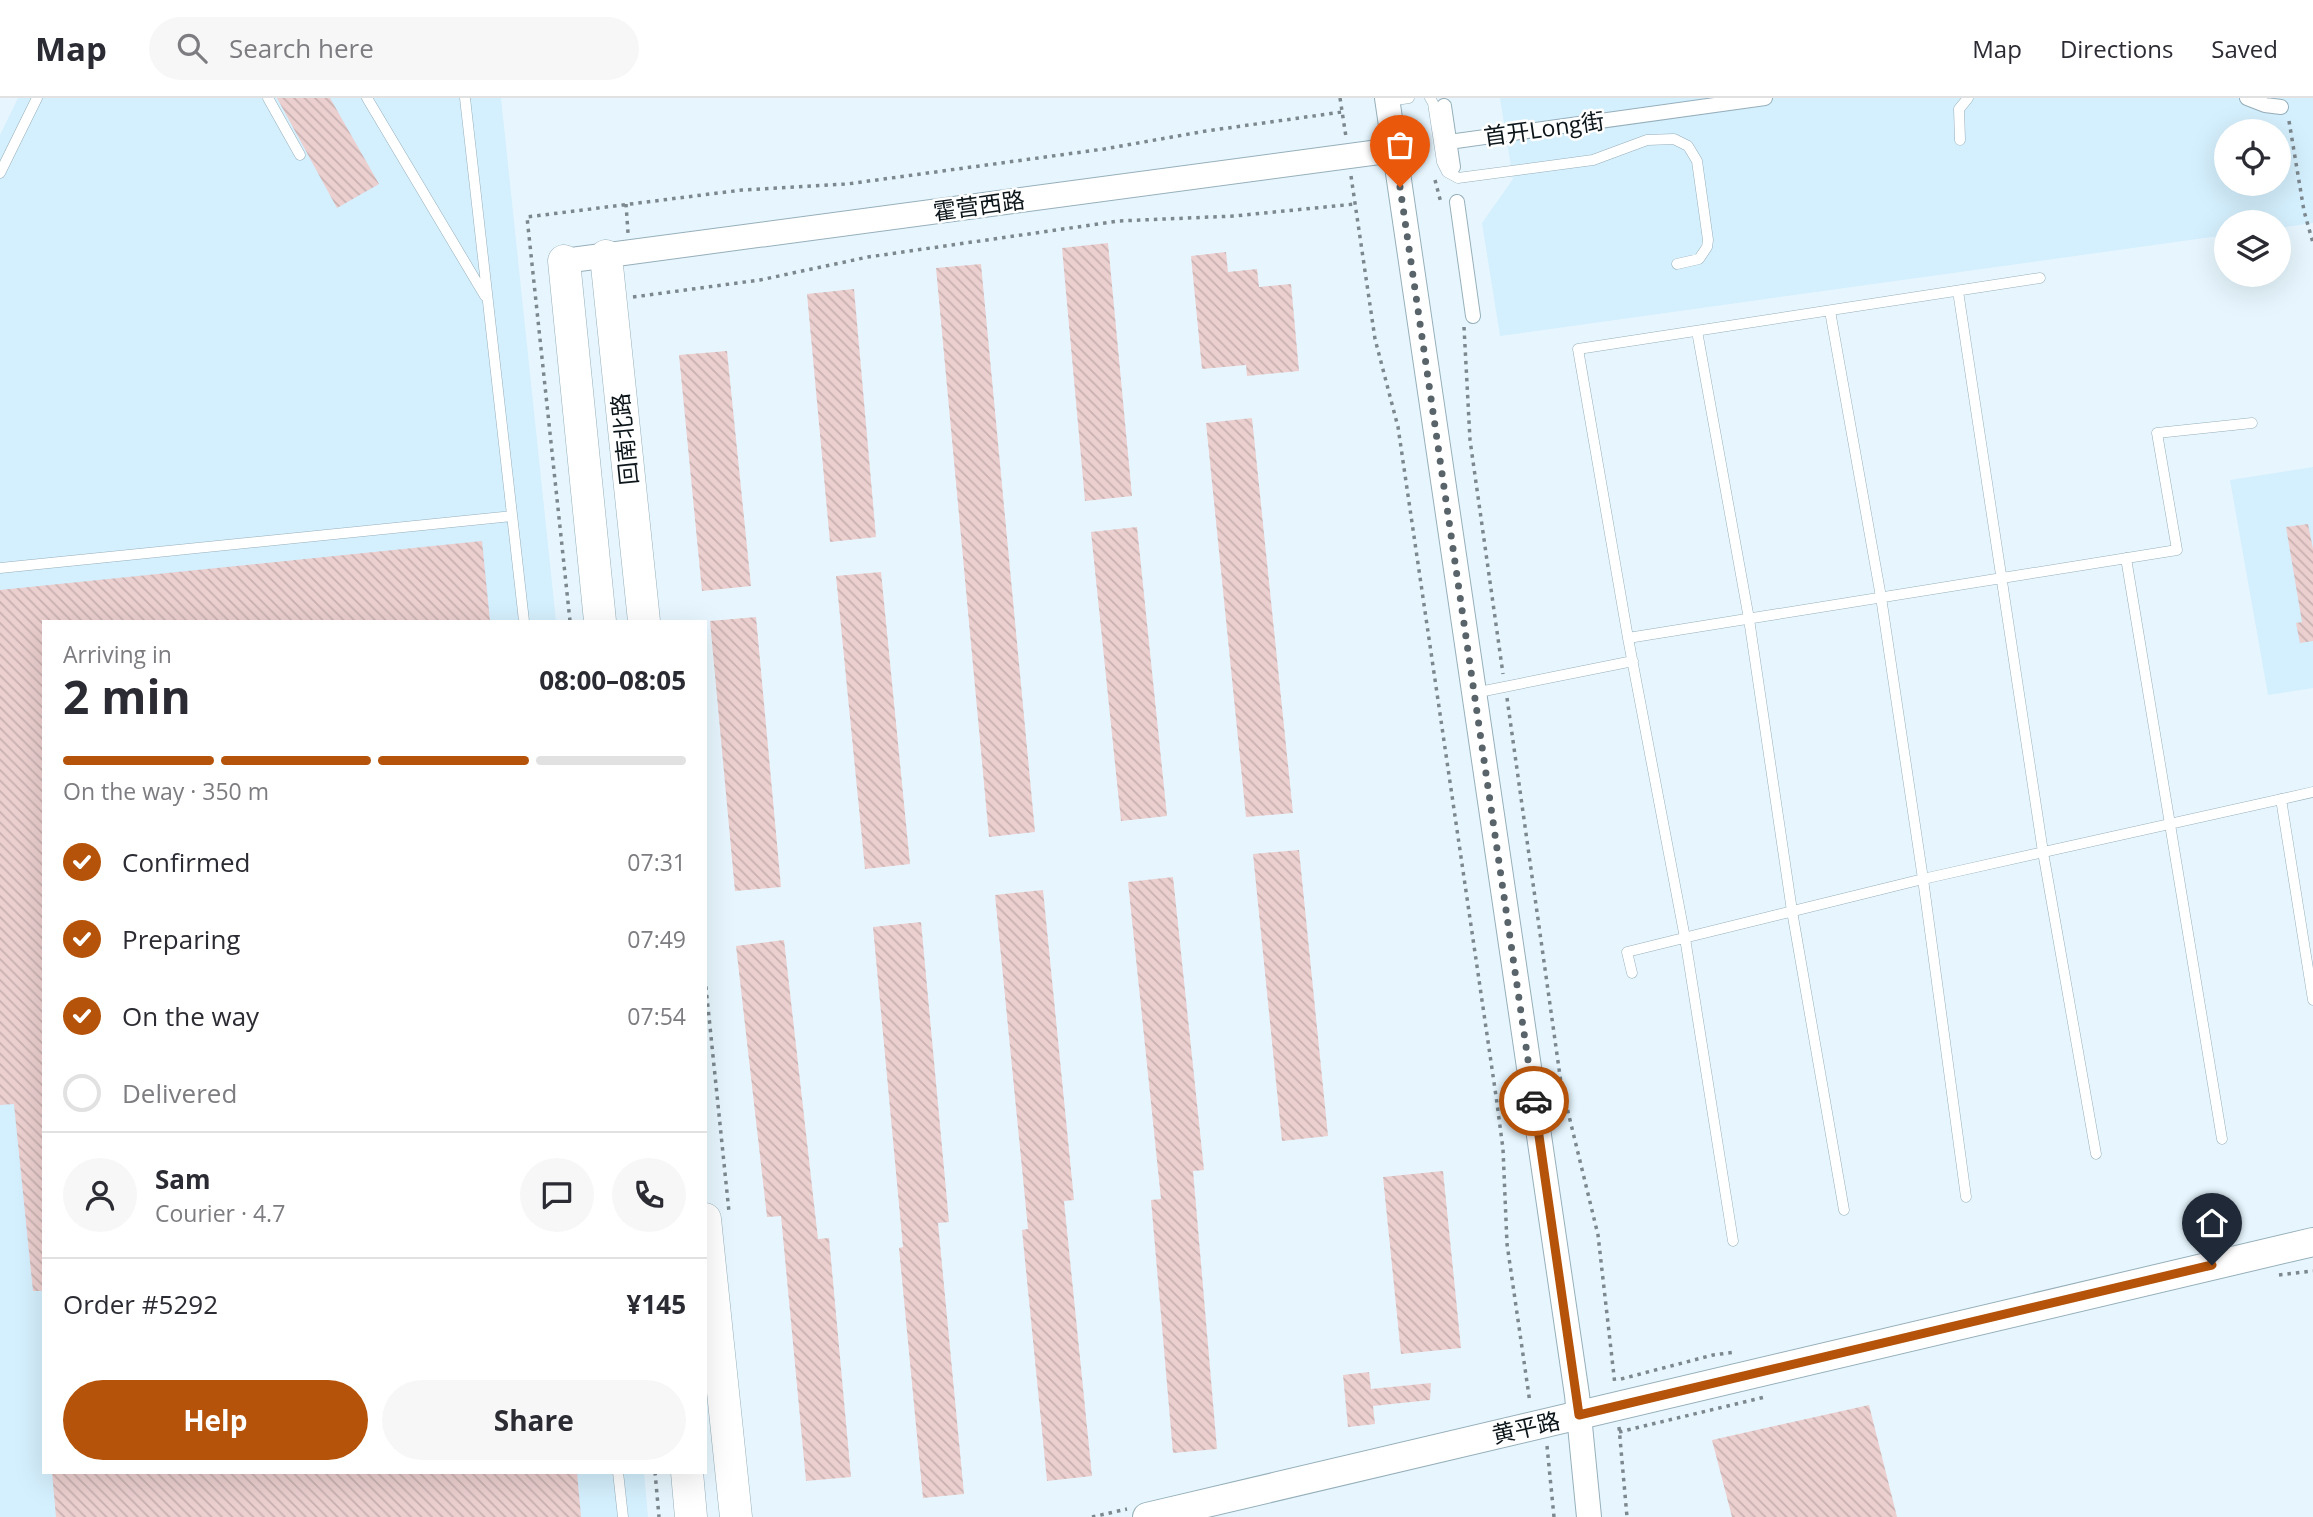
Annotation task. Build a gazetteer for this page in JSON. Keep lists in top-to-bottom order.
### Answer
{
  "streets": {
    "main road": ["回南北路", "黄平路"],
    "street": ["首开Long街", "霍营西路"]
  },
  "crossings": [
    ["霍营西路", "回南北路"]
  ],
  "page": {
    "header": "Map",
    "search": "Search here",
    "nav": ["Map", "Directions", "Saved"],
    "heading": ["2 min", "Arriving in", "08:00–08:05"],
    "panel": [
      "Sam",
      "Courier · 4.7",
      "Order #5292",
      "¥145"
    ],
    "bar": "On the way · 350 m",
    "list": [
      ["Confirmed", "07:31"],
      ["Preparing", "07:49"],
      ["On the way", "07:54"],
      "Delivered"
    ],
    "buttons": ["Help", "Share"]
  }
}
